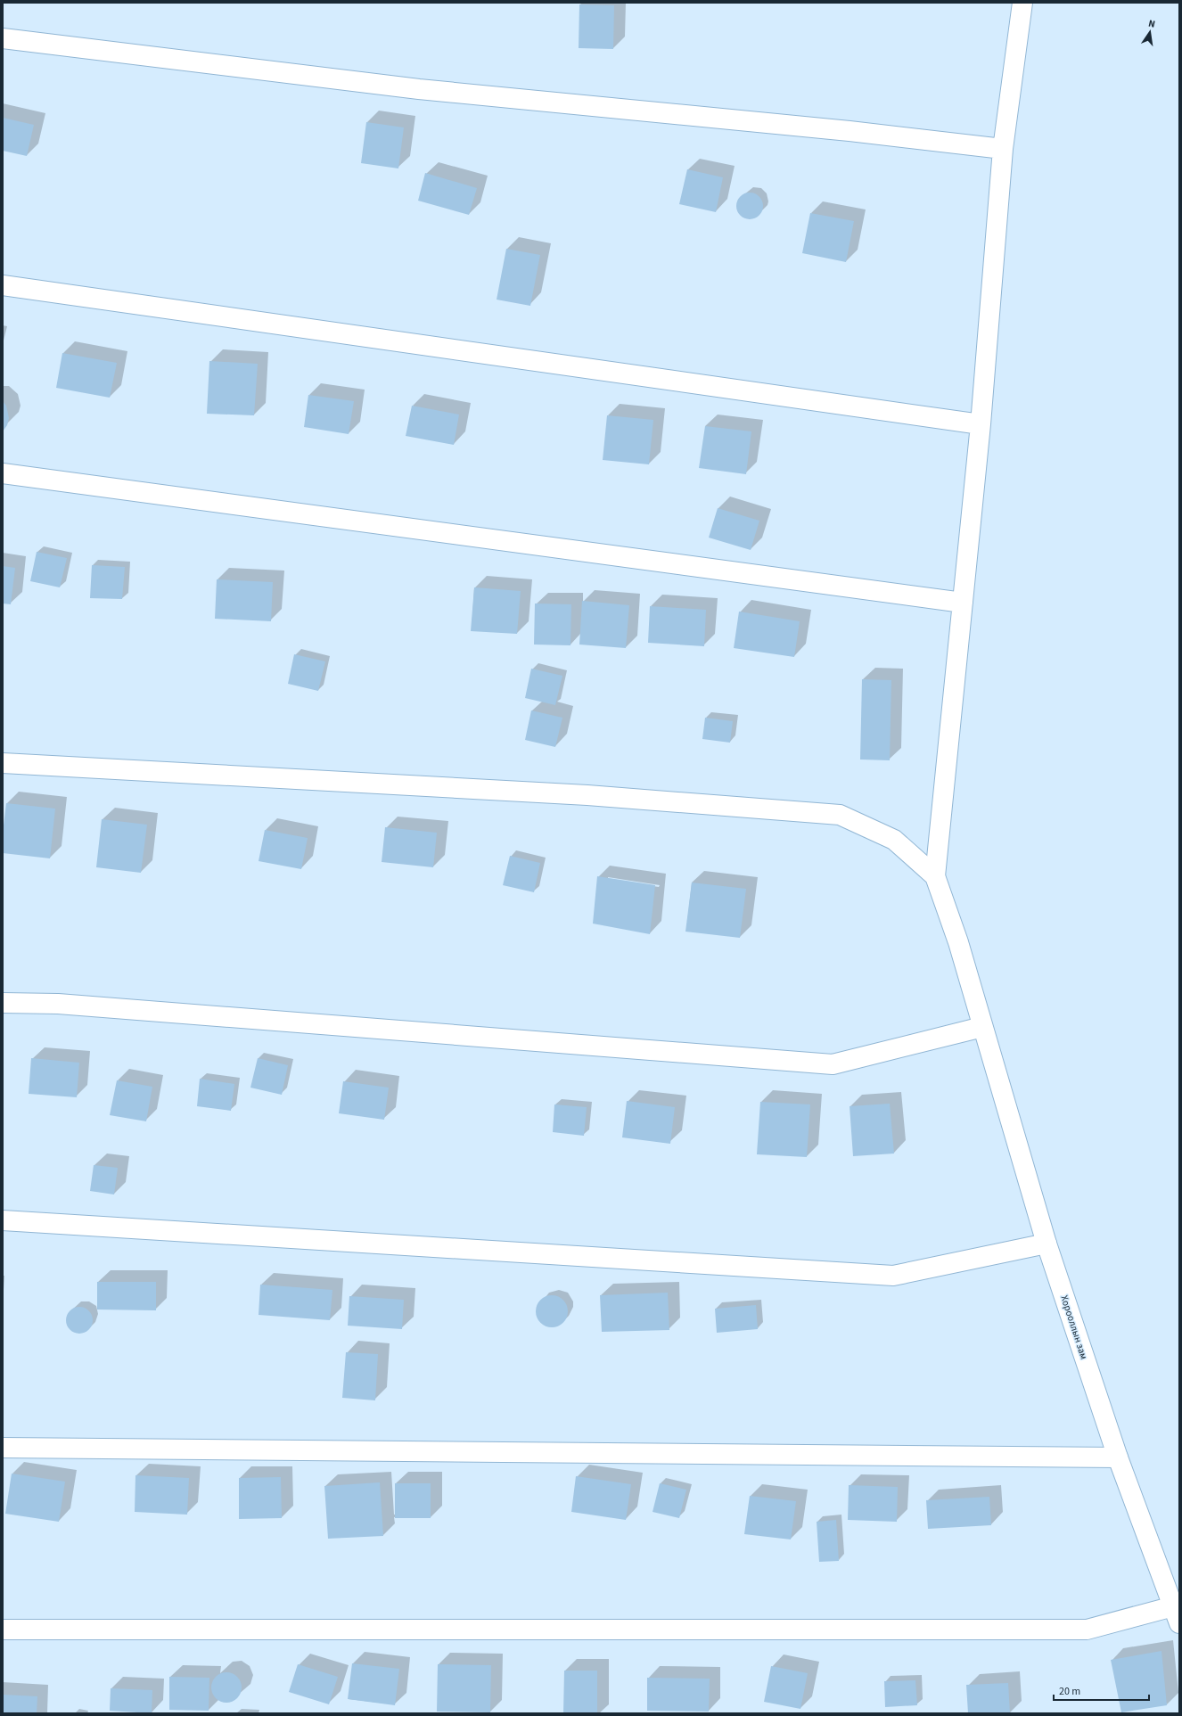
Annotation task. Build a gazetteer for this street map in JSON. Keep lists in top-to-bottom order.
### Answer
{
  "streets": {
    "street": ["Хорооллын зам"]
  },
  "scale_bar": "20 m",
  "north": "top"
}
